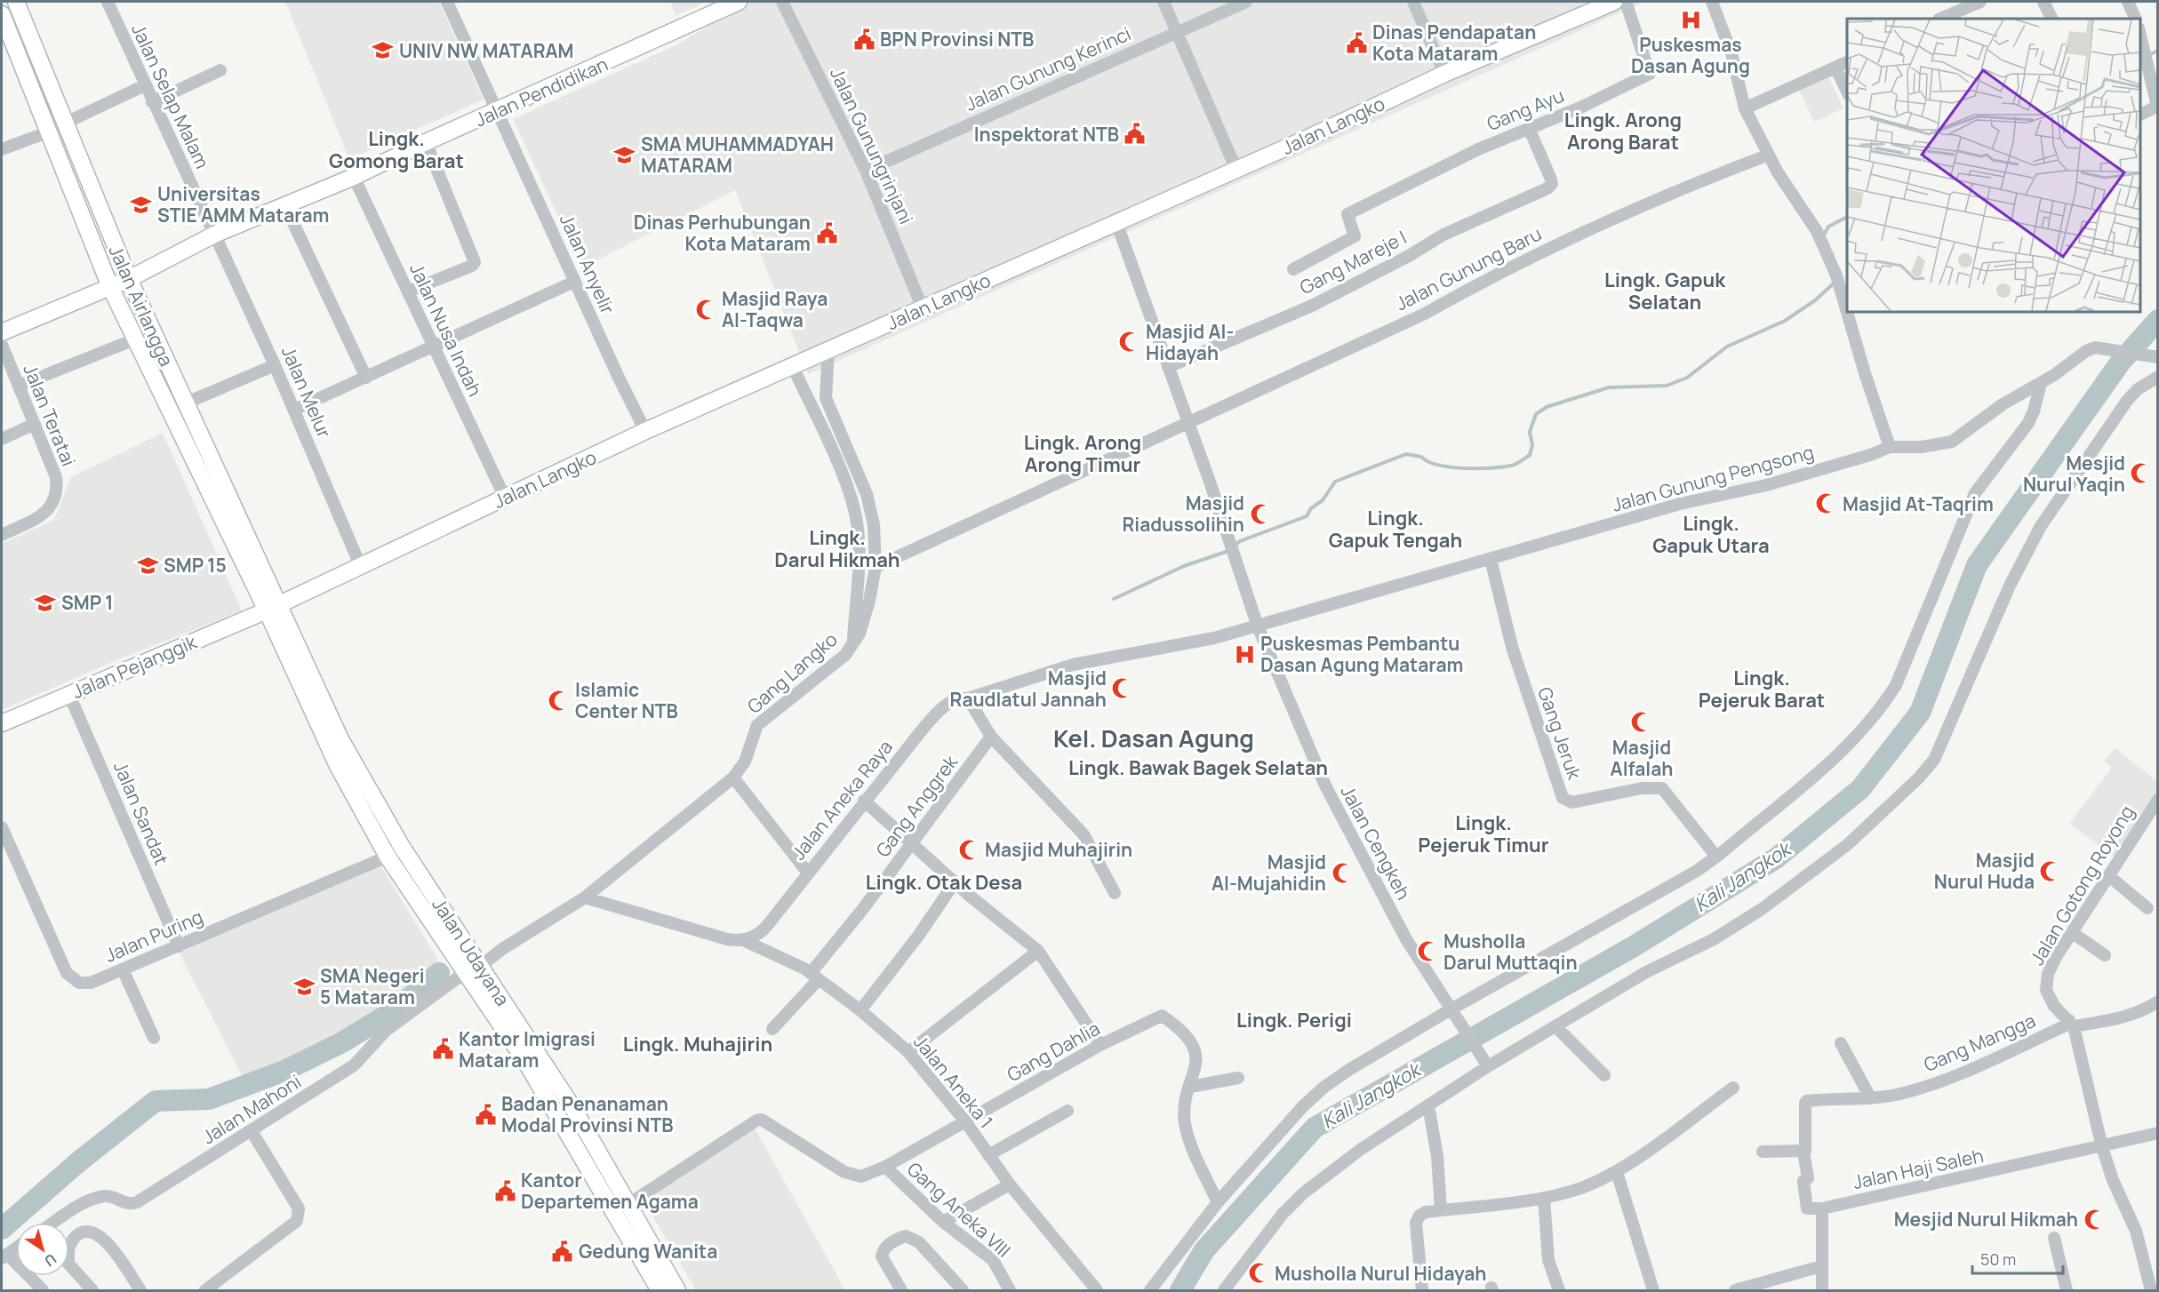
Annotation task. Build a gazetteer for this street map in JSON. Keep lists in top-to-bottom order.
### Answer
{
  "streets": {
    "main road": [
      "Jalan Pendidikan",
      "Jalan Langko",
      "Jalan Airlangga",
      "Jalan Pejanggik",
      "Jalan Udayana"
    ],
    "street": [
      "Jalan Gunung Kerinci",
      "Jalan Selap Malam",
      "Gang Ayu",
      "Jalan Gunungrinjani",
      "Gang Mareje I",
      "Jalan Anyelir",
      "Jalan Gunung Baru",
      "Jalan Nusa Indah",
      "Jalan Melur",
      "Jalan Teratai",
      "Jalan Gunung Pengsong",
      "Gang Langko",
      "Gang Jeruk",
      "Jalan Aneka Raya",
      "Gang Anggrek",
      "Jalan Sandat",
      "Jalan Cengkeh",
      "Jalan Gotong Royong",
      "Jalan Puring",
      "Gang Mangga",
      "Gang Dahlia",
      "Jalan Aneka 1",
      "Jalan Mahoni",
      "Jalan Haji Saleh",
      "Gang Aneka VIII"
    ]
  },
  "crossings": [
    ["Jalan Gunung Kerinci", "Jalan Gunungrinjani"],
    ["Jalan Pendidikan", "Jalan Selap Malam"],
    ["Jalan Pendidikan", "Jalan Anyelir"],
    ["Jalan Pendidikan", "Jalan Airlangga"],
    ["Jalan Pendidikan", "Jalan Nusa Indah"],
    ["Jalan Pendidikan", "Jalan Melur"],
    ["Jalan Selap Malam", "Jalan Melur"],
    ["Gang Ayu", "Gang Mareje I"],
    ["Jalan Langko", "Jalan Gunungrinjani"],
    ["Jalan Langko", "Jalan Anyelir"],
    ["Jalan Langko", "Jalan Airlangga"],
    ["Jalan Langko", "Jalan Nusa Indah"],
    ["Jalan Langko", "Jalan Melur"],
    ["Jalan Langko", "Jalan Pejanggik"],
    ["Jalan Langko", "Gang Langko"],
    ["Jalan Langko", "Jalan Cengkeh"],
    ["Jalan Langko", "Jalan Udayana"],
    ["Gang Mareje I", "Jalan Cengkeh"],
    ["Jalan Gunung Baru", "Gang Langko"],
    ["Jalan Gunung Baru", "Jalan Cengkeh"],
    ["Jalan Airlangga", "Jalan Pejanggik"],
    ["Jalan Airlangga", "Jalan Udayana"],
    ["Jalan Gunung Pengsong", "Gang Jeruk"],
    ["Jalan Gunung Pengsong", "Jalan Aneka Raya"],
    ["Jalan Gunung Pengsong", "Jalan Cengkeh"],
    ["Jalan Pejanggik", "Jalan Sandat"],
    ["Jalan Pejanggik", "Jalan Udayana"],
    ["Jalan Aneka Raya", "Jalan Cengkeh"],
    ["Jalan Aneka Raya", "Jalan Aneka 1"],
    ["Gang Anggrek", "Jalan Aneka 1"],
    ["Jalan Sandat", "Jalan Puring"],
    ["Jalan Gotong Royong", "Gang Mangga"],
    ["Jalan Gotong Royong", "Jalan Haji Saleh"],
    ["Jalan Puring", "Jalan Udayana"],
    ["Jalan Udayana", "Jalan Mahoni"],
    ["Jalan Udayana", "Gang Aneka VIII"],
    ["Gang Dahlia", "Jalan Aneka 1"],
    ["Gang Dahlia", "Gang Aneka VIII"]
  ],
  "districts": [
    "Lingk. Arong Arong Barat",
    "Lingk. Gomong Barat",
    "Lingk. Gapuk Selatan",
    "Lingk. Arong Arong Timur",
    "Lingk. Gapuk Tengah",
    "Lingk. Gapuk Utara",
    "Lingk. Darul Hikmah",
    "Lingk. Pejeruk Barat",
    "Kel. Dasan Agung",
    "Lingk. Bawak Bagek Selatan",
    "Lingk. Pejeruk Timur",
    "Lingk. Otak Desa",
    "Lingk. Perigi",
    "Lingk. Muhajirin"
  ],
  "water": ["Kali Jangkok"],
  "places": {
    "hospital": ["Puskesmas Dasan Agung", "Puskesmas Pembantu Dasan Agung Mataram"],
    "public building": [
      "BPN Provinsi NTB",
      "Dinas Pendapatan Kota Mataram",
      "Inspektorat NTB",
      "Dinas Perhubungan Kota Mataram",
      "Kantor Imigrasi Mataram",
      "Badan Penanaman Modal Provinsi NTB",
      "Kantor Departemen Agama",
      "Gedung Wanita"
    ],
    "school or university": [
      "UNIV NW MATARAM",
      "SMA MUHAMMADYAH MATARAM",
      "Universitas STIE AMM Mataram",
      "SMP 15",
      "SMP 1",
      "SMA Negeri 5 Mataram"
    ],
    "mosque": [
      "Masjid Raya Al-Taqwa",
      "Masjid Al- Hidayah",
      "Mesjid Nurul Yaqin",
      "Masjid At-Taqrim",
      "Masjid Riadussolihin",
      "Masjid Raudlatul Jannah",
      "Islamic Center NTB",
      "Masjid Alfalah",
      "Masjid Muhajirin",
      "Masjid Nurul Huda",
      "Masjid Al-Mujahidin",
      "Musholla Darul Muttaqin",
      "Mesjid Nurul Hikmah",
      "Musholla Nurul Hidayah"
    ]
  },
  "scale_bar": "50 m",
  "north": "bottom right"
}
